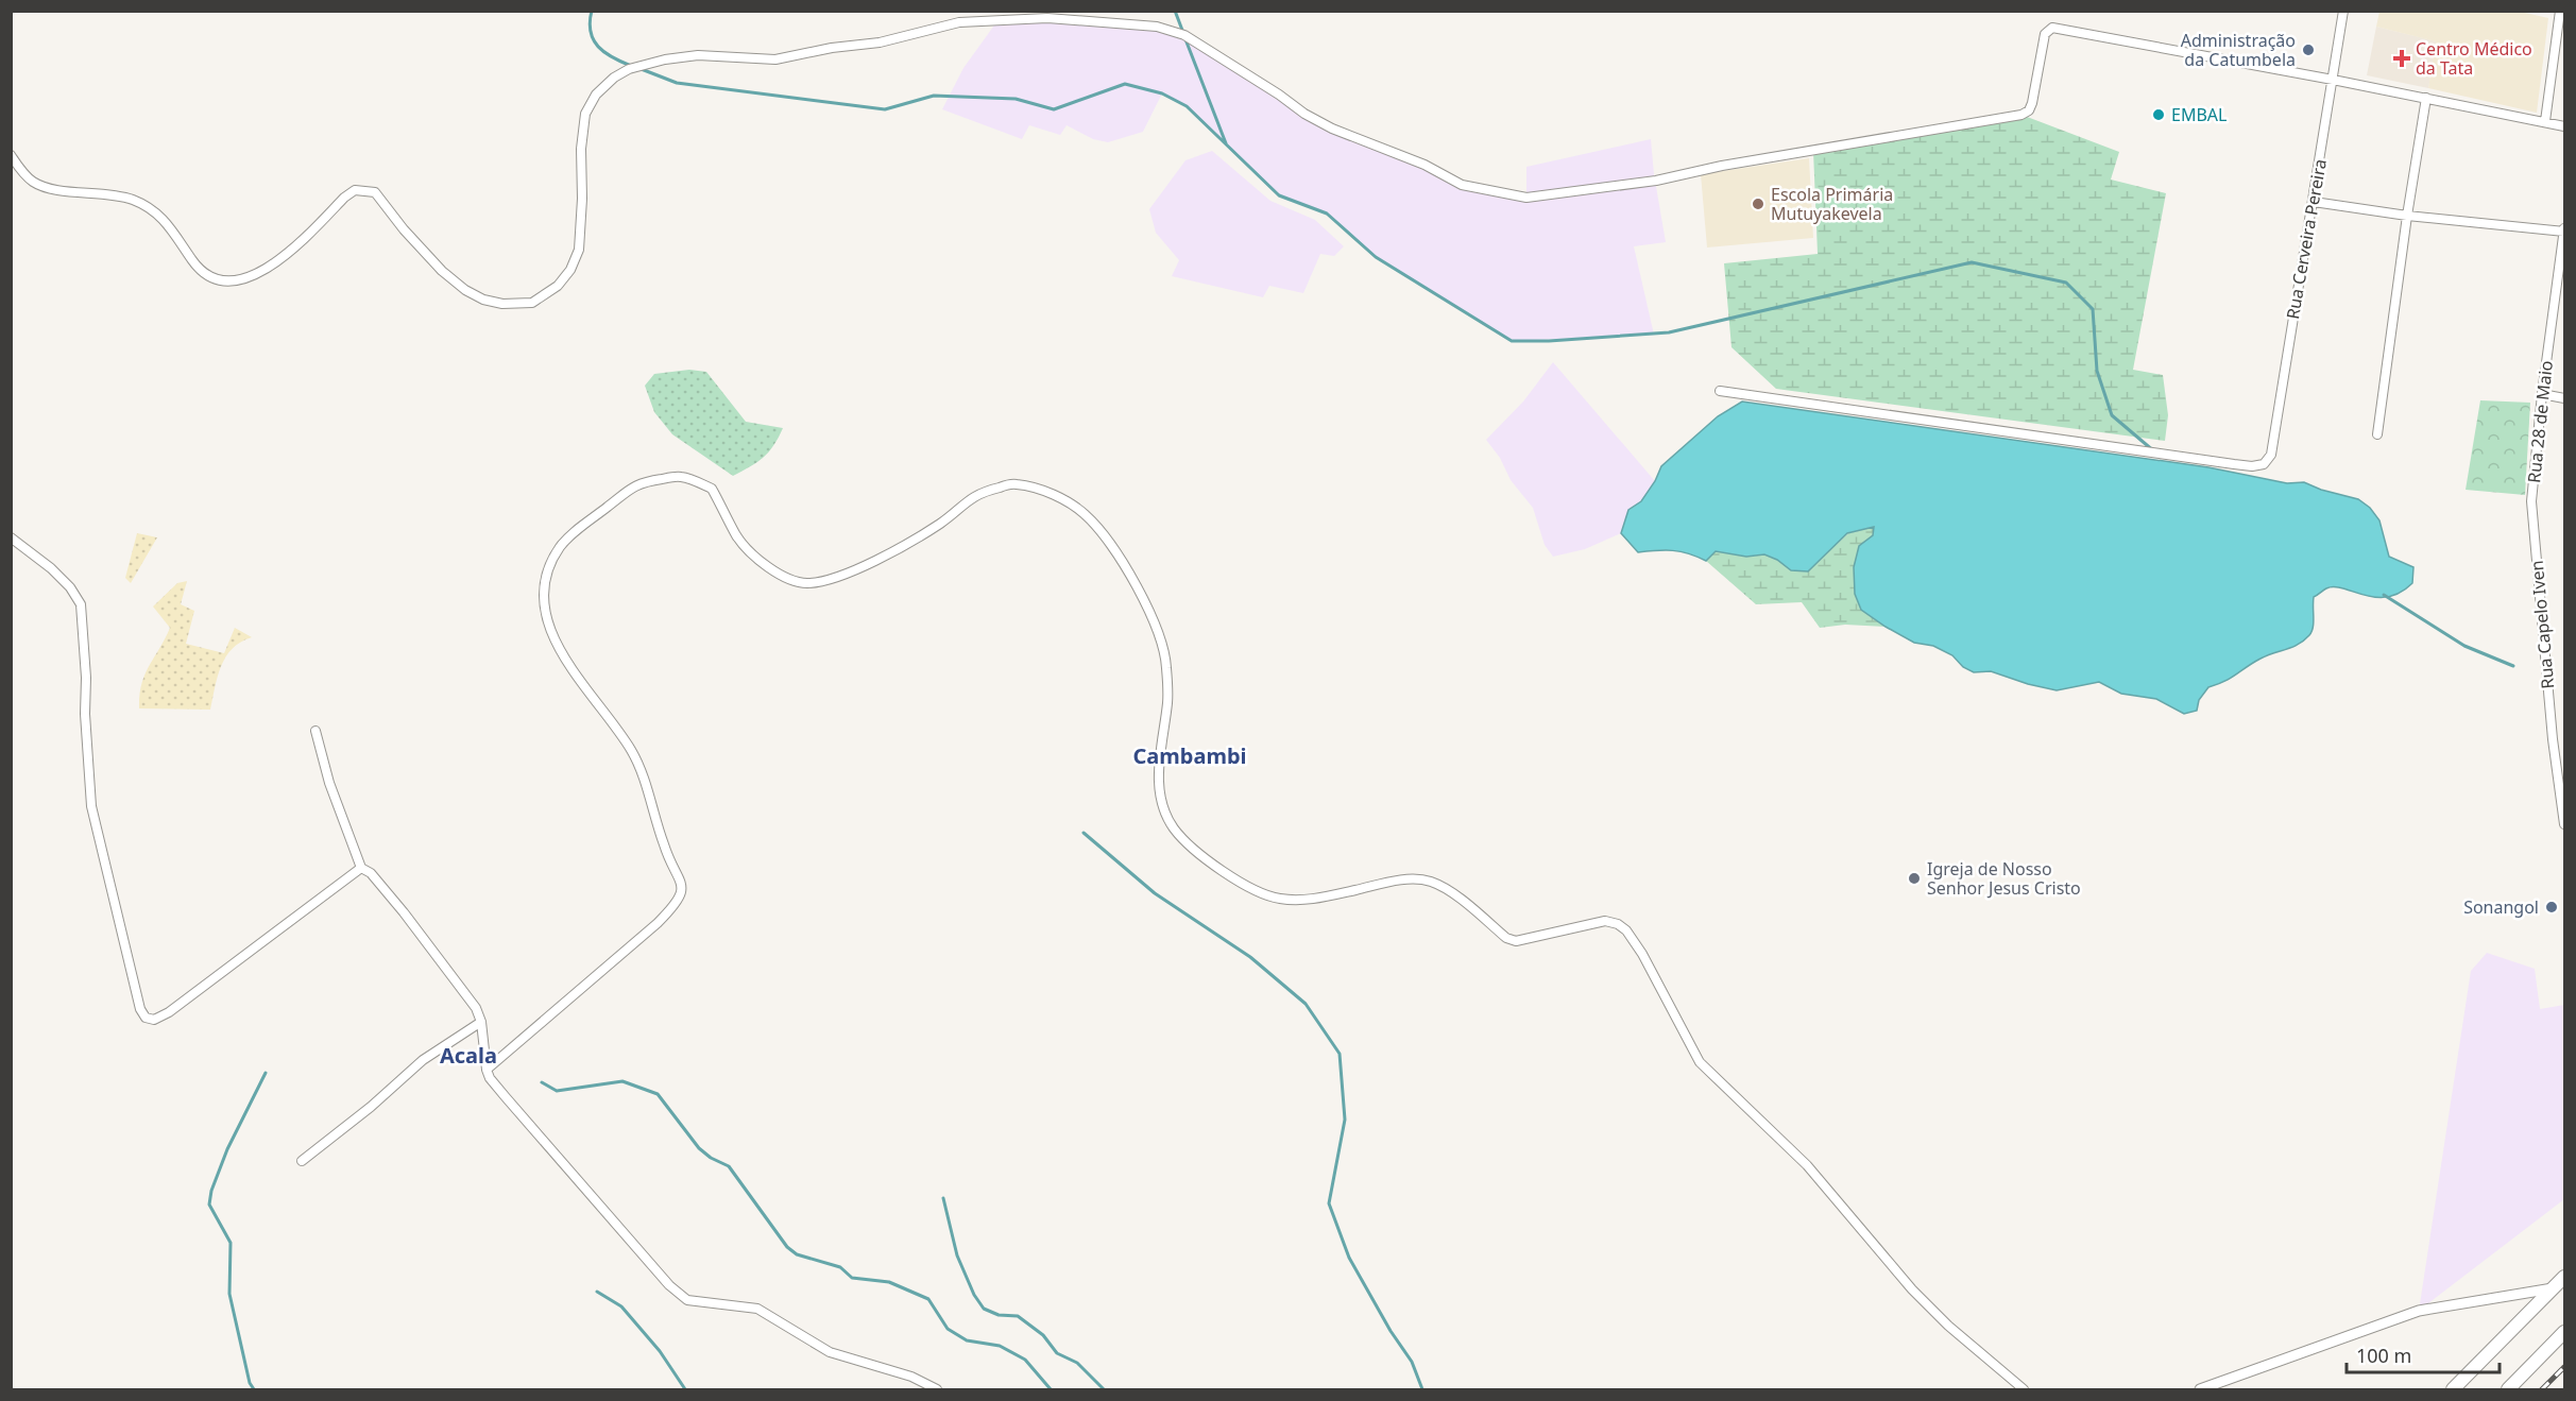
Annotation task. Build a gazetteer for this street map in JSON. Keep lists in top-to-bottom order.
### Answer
{
  "streets": {
    "street": ["Rua Cerveira Pereira", "Rua 28 de Maio", "Rua Capelo Iven"]
  },
  "crossings": [
    ["Rua 28 de Maio", "Rua Capelo Iven"]
  ],
  "districts": ["Cambambi", "Acala"],
  "places": {
    "other": [
      "Administração da Catumbela",
      "EMBAL",
      "Escola Primária Mutuyakevela",
      "Igreja de Nosso Senhor Jesus Cristo",
      "Sonangol"
    ],
    "health": ["Centro Médico da Tata"]
  },
  "scale_bar": "100 m"
}
